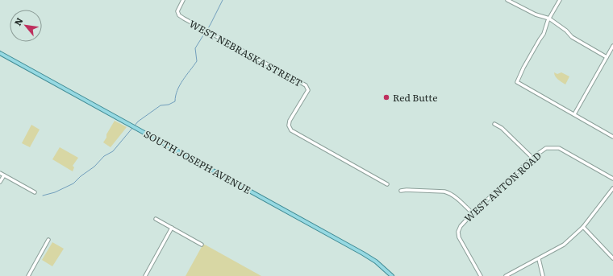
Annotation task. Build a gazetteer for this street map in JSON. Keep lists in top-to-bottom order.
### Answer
{
  "streets": {
    "main road": ["SOUTH JOSEPH AVENUE"],
    "street": ["WEST NEBRASKA STREET", "WEST ANTON ROAD"]
  },
  "places": ["Red Butte"],
  "north": "top left"
}
